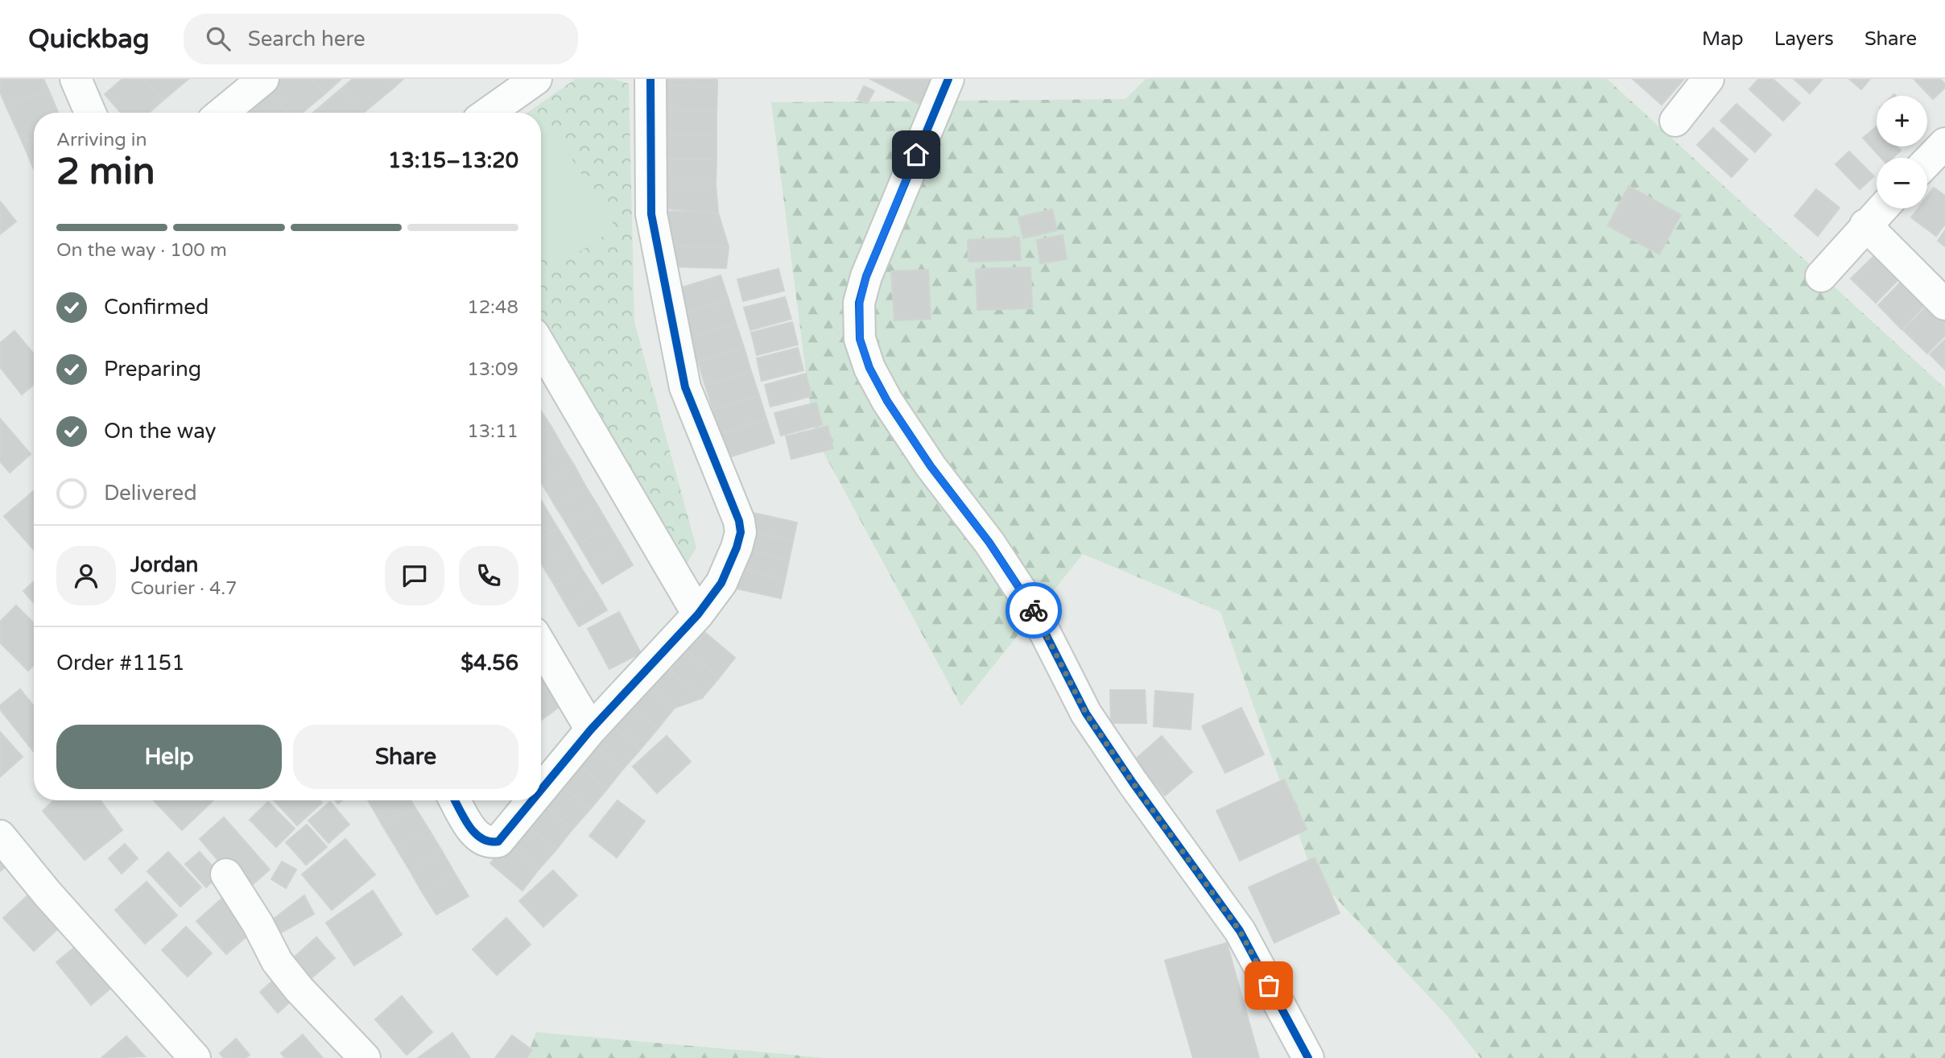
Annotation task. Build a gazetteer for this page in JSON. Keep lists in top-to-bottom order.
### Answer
{
  "page": {
    "header": "Quickbag",
    "search": "Search here",
    "nav": ["Map", "Layers", "Share"],
    "map_buttons": ["+", "−"],
    "heading": ["2 min", "Arriving in", "13:15–13:20"],
    "panel": [
      "Jordan",
      "Courier · 4.7",
      "Order #1151",
      "$4.56"
    ],
    "bar": "On the way · 100 m",
    "list": [
      ["Confirmed", "12:48"],
      ["Preparing", "13:09"],
      ["On the way", "13:11"],
      "Delivered"
    ],
    "buttons": ["Help", "Share"]
  }
}
